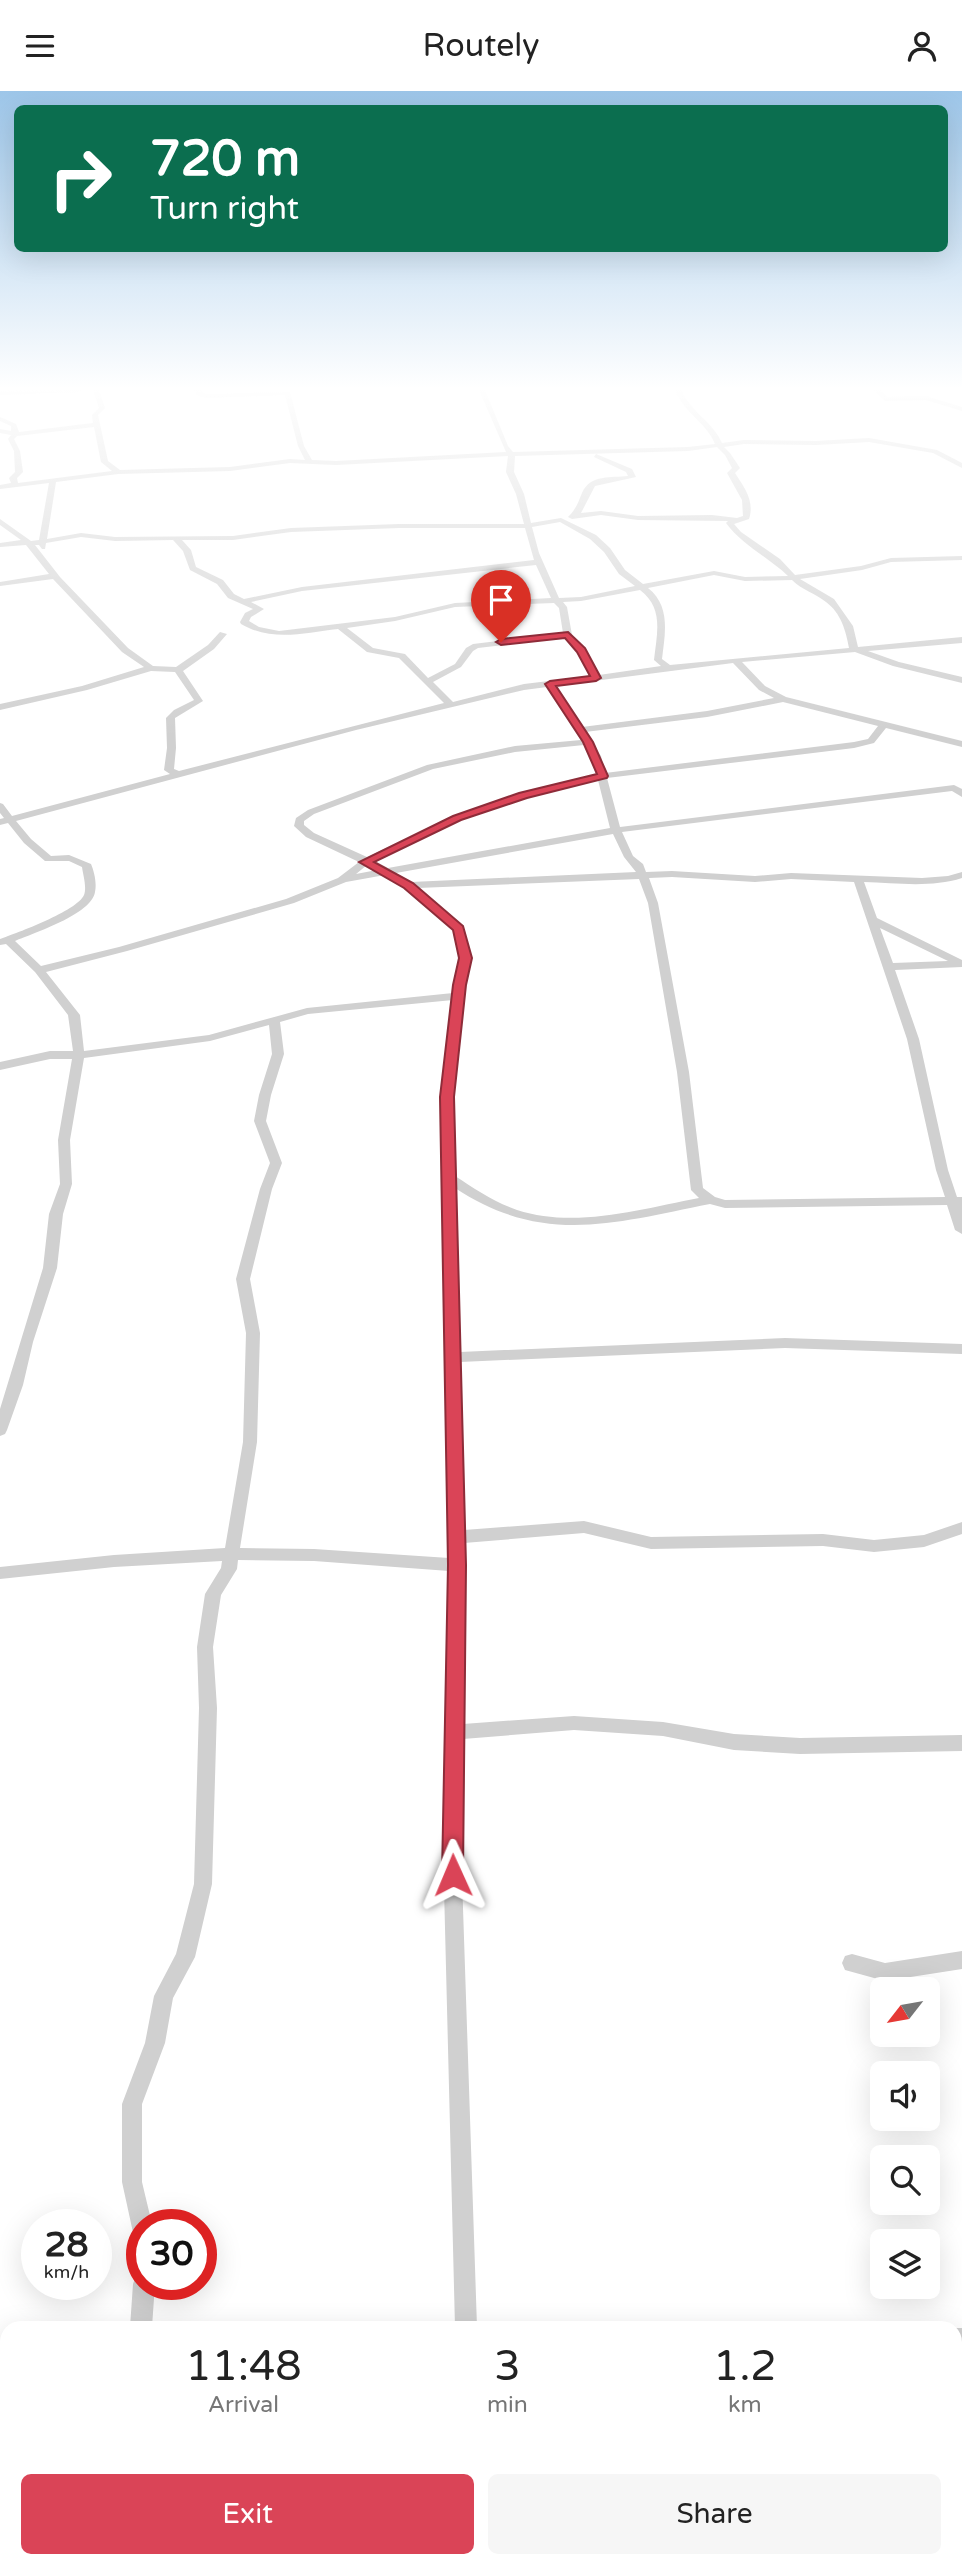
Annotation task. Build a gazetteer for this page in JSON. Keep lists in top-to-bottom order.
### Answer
{
  "north": "bottom left",
  "page": {
    "header": "Routely",
    "turn": ["720 m", "Turn right"],
    "speed": "28 km/h",
    "limit": "30",
    "eta": [
      "11:48",
      "Arrival",
      "3",
      "min",
      "1.2",
      "km"
    ],
    "buttons": ["Exit", "Share"]
  }
}
